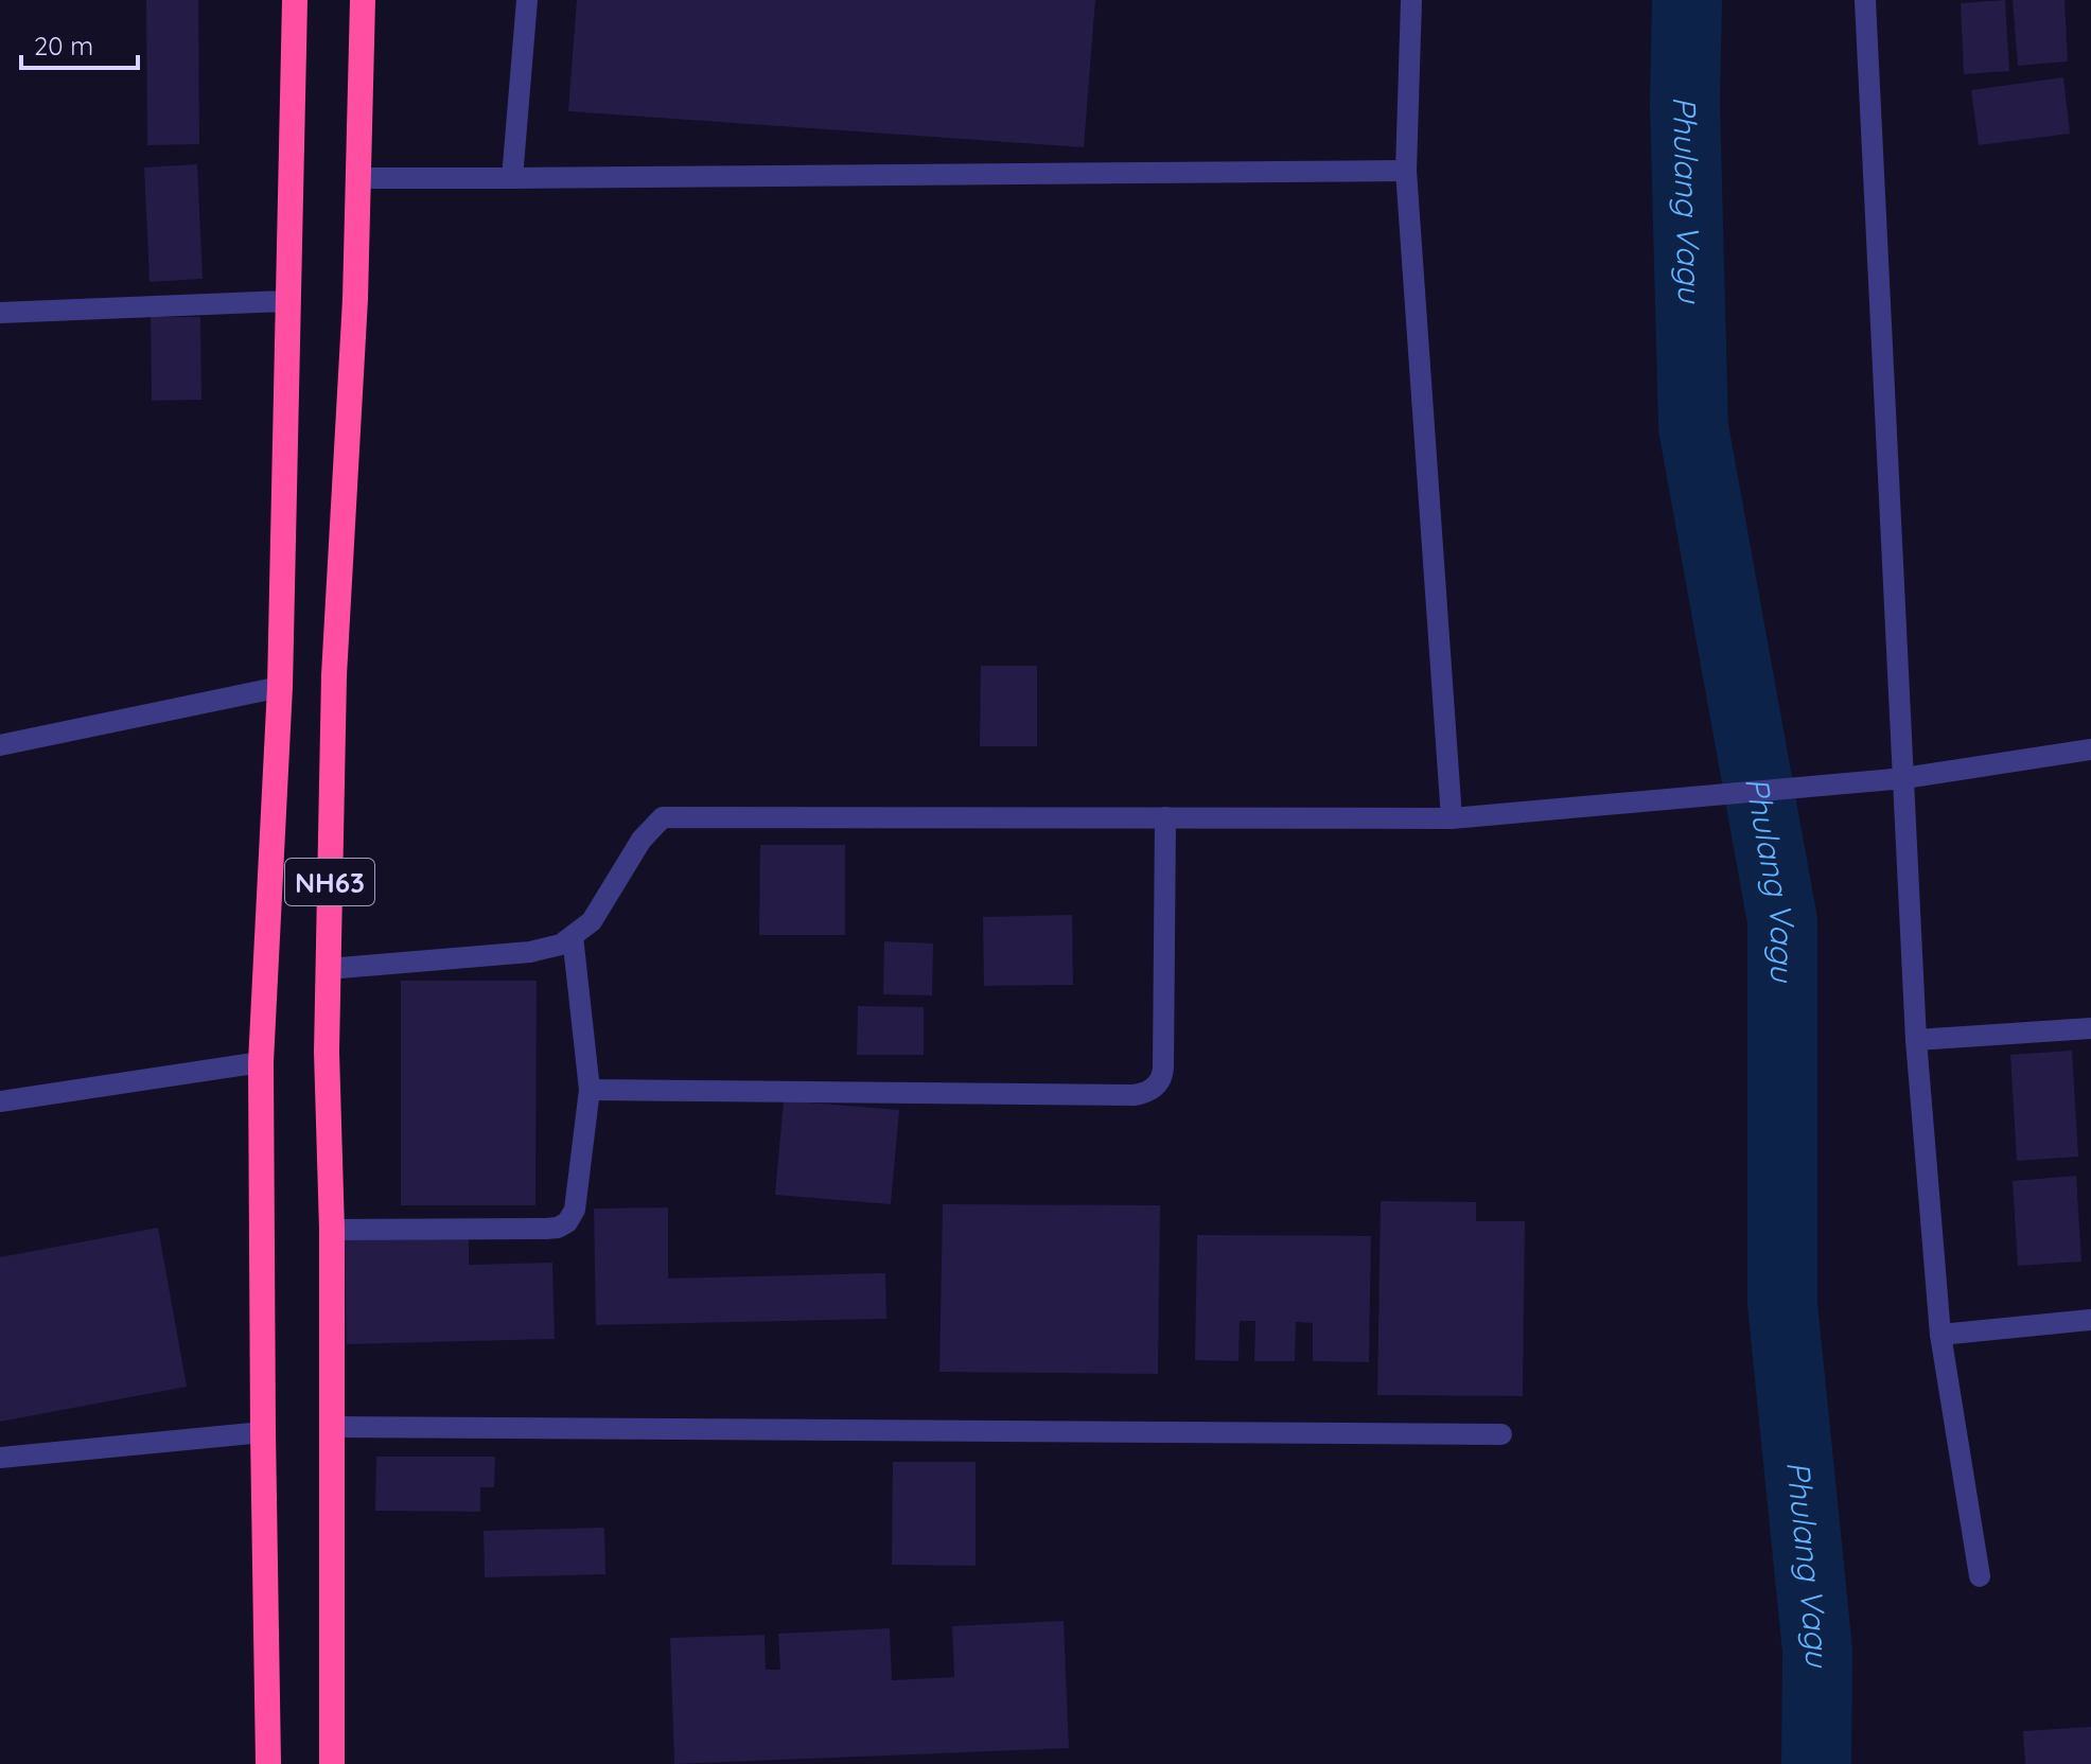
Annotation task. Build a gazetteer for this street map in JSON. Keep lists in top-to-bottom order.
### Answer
{
  "streets": {
    "highway": ["NH63"]
  },
  "water": ["Phulang Vagu"],
  "scale_bar": "20 m"
}
